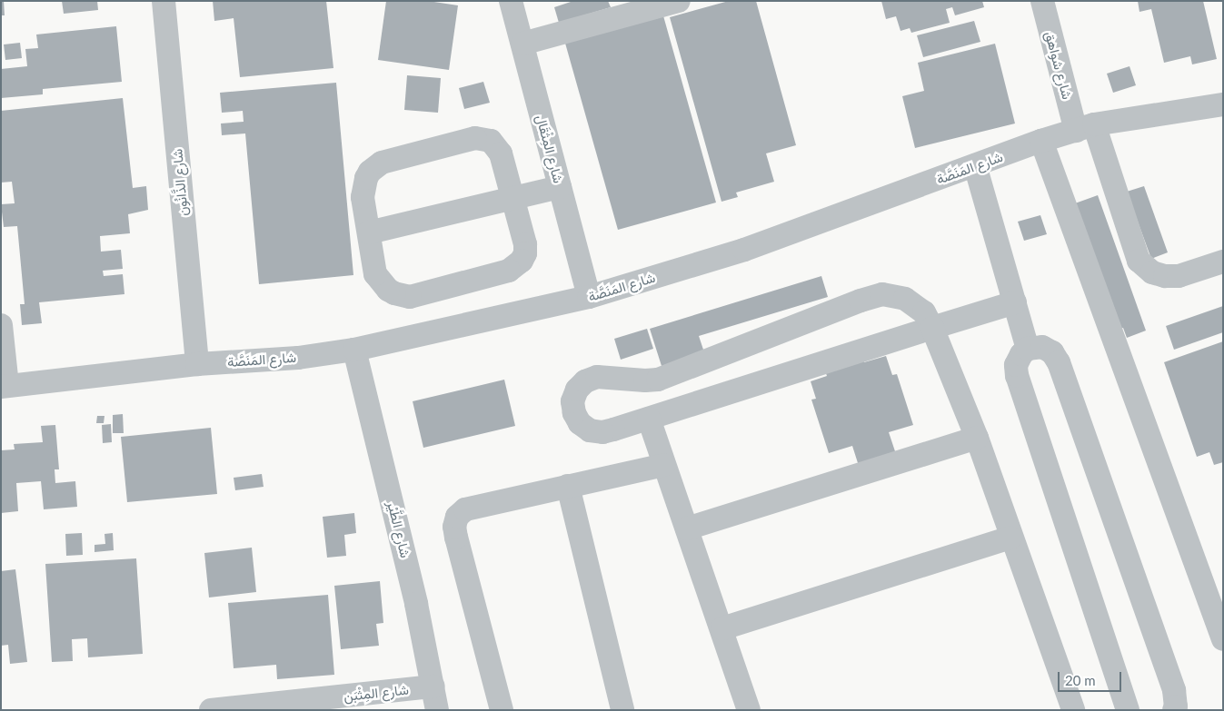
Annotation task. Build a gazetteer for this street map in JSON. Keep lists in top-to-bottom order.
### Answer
{
  "streets": {
    "street": [
      "شارع شواهق",
      "شارع المِثْقَال",
      "شارع المَنَصَّة",
      "شارع الذَّانُون",
      "شارع الطَّيْر",
      "شارع المِثْبَن"
    ]
  },
  "crossings": [
    ["شارع شواهق", "شارع المَنَصَّة"],
    ["شارع المِثْقَال", "شارع المَنَصَّة"],
    ["شارع المَنَصَّة", "شارع الذَّانُون"],
    ["شارع المَنَصَّة", "شارع الطَّيْر"],
    ["شارع الطَّيْر", "شارع المِثْبَن"]
  ],
  "scale_bar": "20 m"
}
